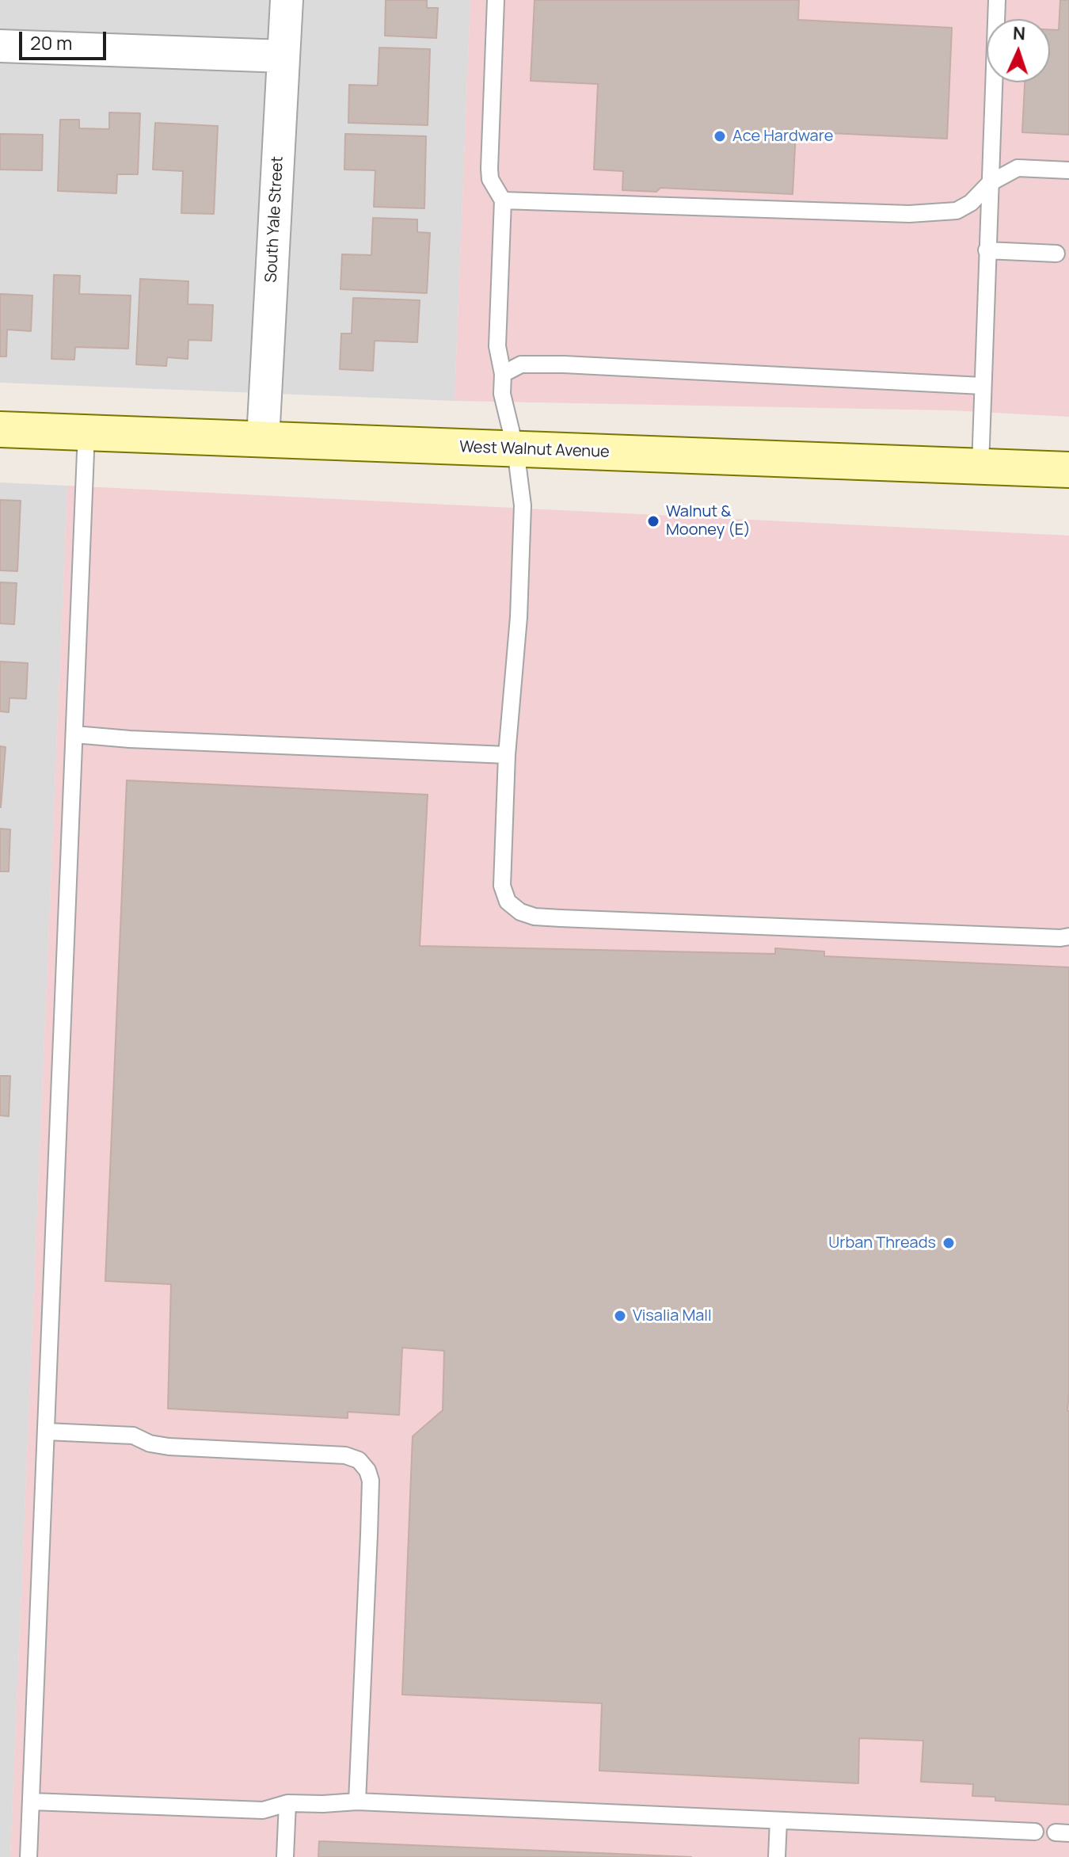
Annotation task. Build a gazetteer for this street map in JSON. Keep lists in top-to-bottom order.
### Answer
{
  "streets": {
    "main road": ["West Walnut Avenue"],
    "street": ["South Yale Street"]
  },
  "crossings": [
    ["South Yale Street", "West Walnut Avenue"]
  ],
  "places": [
    "Ace Hardware",
    "Walnut & Mooney (E)",
    "Urban Threads",
    "Visalia Mall"
  ],
  "scale_bar": "20 m",
  "north": "top"
}
